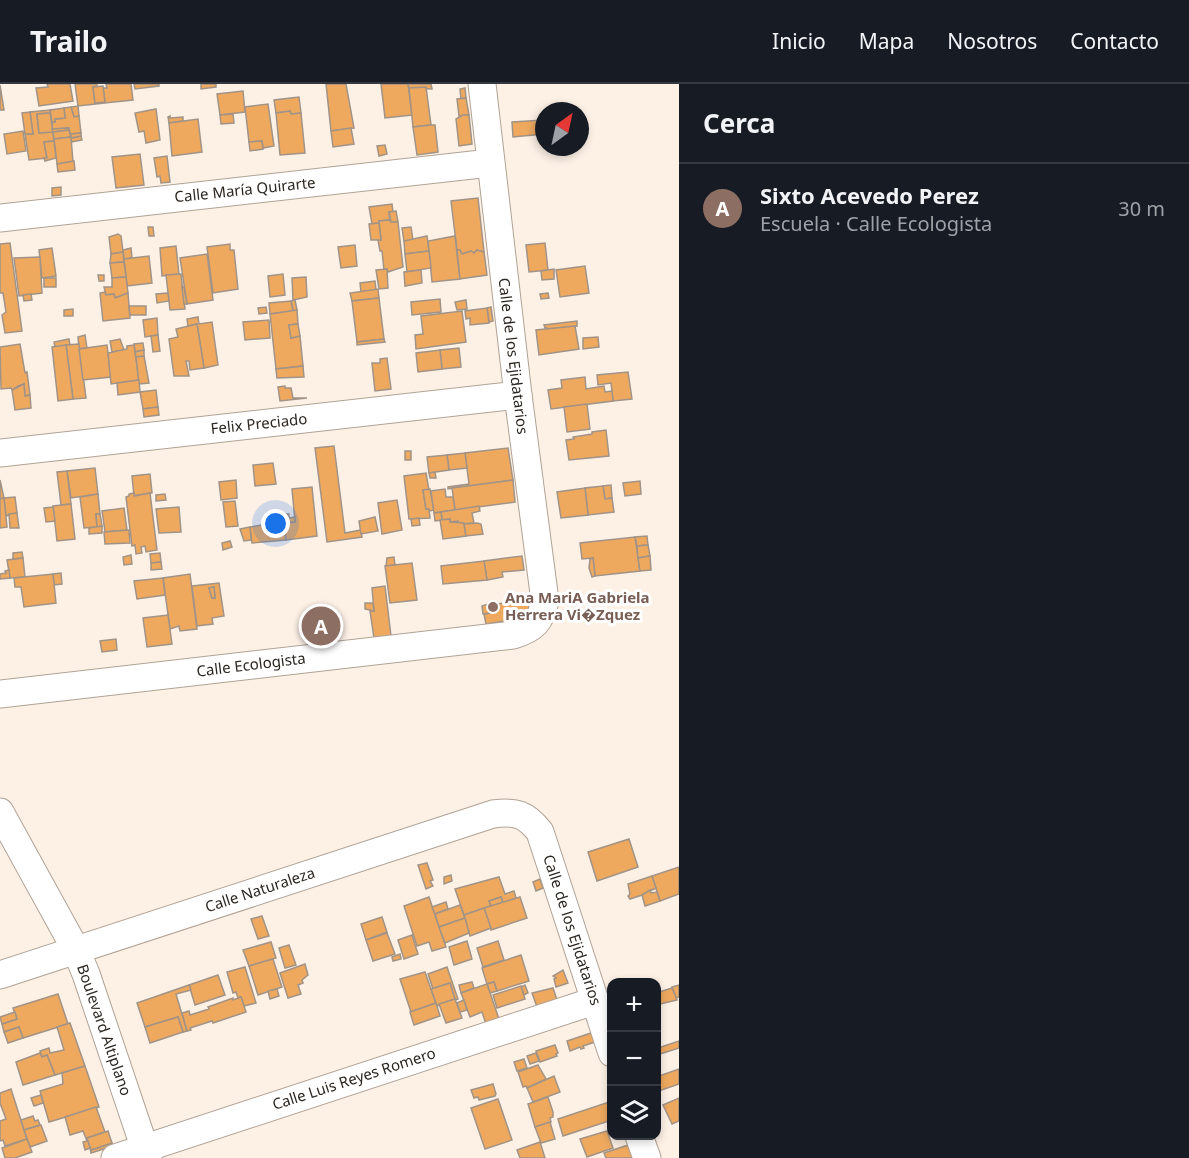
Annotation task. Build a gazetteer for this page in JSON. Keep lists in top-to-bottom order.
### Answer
{
  "streets": {
    "street": [
      "Calle María Quirarte",
      "Calle de los Ejidatarios",
      "Felix Preciado",
      "Calle Ecologista",
      "Calle Naturaleza",
      "Boulevard Altiplano",
      "Calle Luis Reyes Romero"
    ]
  },
  "crossings": [
    ["Calle María Quirarte", "Calle de los Ejidatarios"],
    ["Calle de los Ejidatarios", "Felix Preciado"],
    ["Calle de los Ejidatarios", "Calle Ecologista"],
    ["Calle de los Ejidatarios", "Calle Naturaleza"],
    ["Calle de los Ejidatarios", "Calle Luis Reyes Romero"],
    ["Calle Naturaleza", "Boulevard Altiplano"],
    ["Boulevard Altiplano", "Calle Luis Reyes Romero"]
  ],
  "places": ["Ana MariA Gabriela Herrera Vi�Zquez"],
  "north": "top right",
  "page": {
    "header": "Trailo",
    "nav": [
      "Inicio",
      "Mapa",
      "Nosotros",
      "Contacto"
    ],
    "heading": "Cerca",
    "list": [
      {
        "mark": "A",
        "name": "Sixto Acevedo Perez",
        "note": "Escuela · Calle Ecologista",
        "value": "30 m"
      }
    ],
    "pins": "A",
    "map_buttons": ["+", "−"]
  }
}
